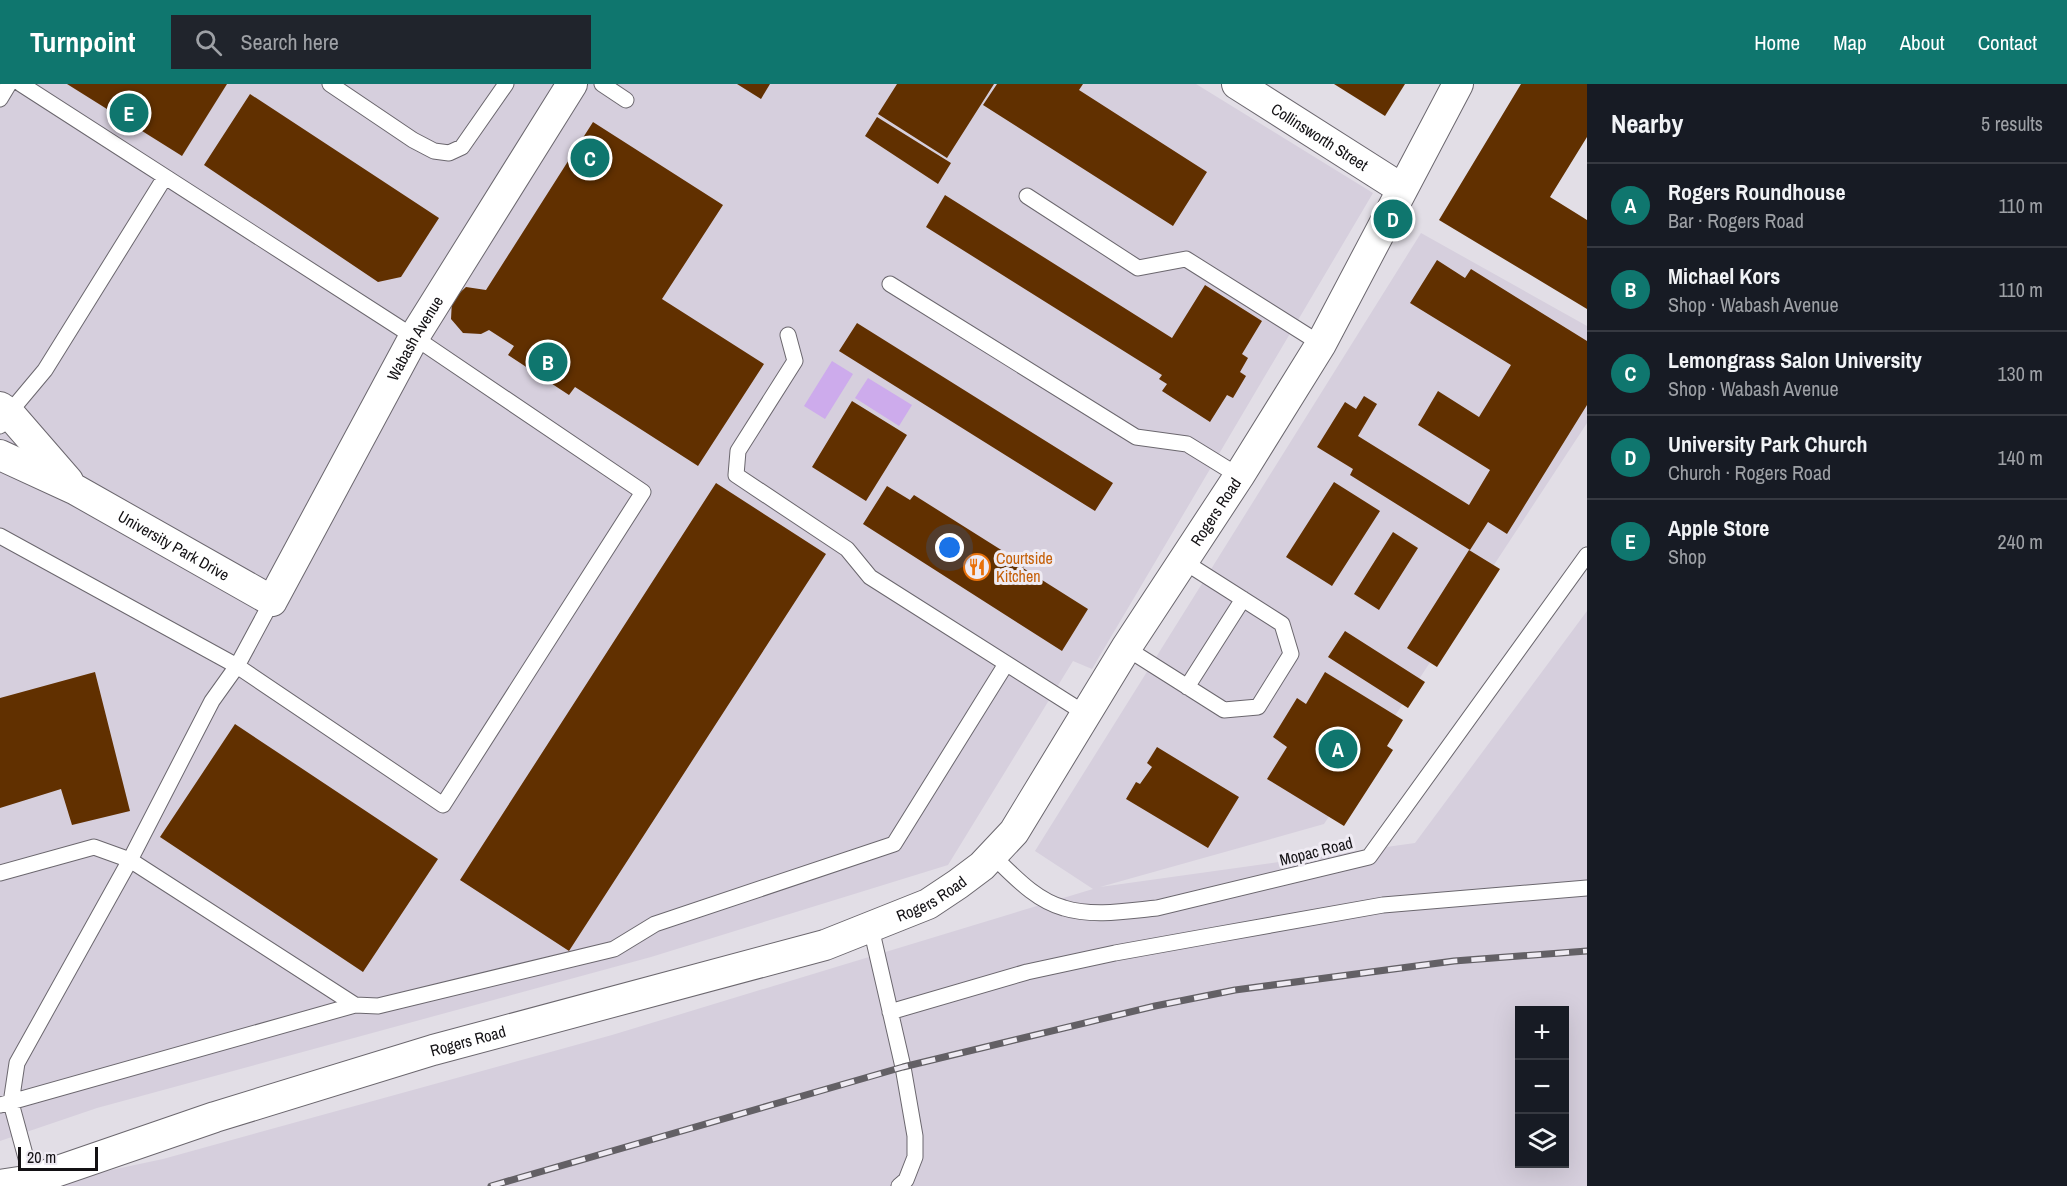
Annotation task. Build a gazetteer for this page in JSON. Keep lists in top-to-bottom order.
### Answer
{
  "streets": {
    "street": [
      "Collinsworth Street",
      "Wabash Avenue",
      "Rogers Road",
      "University Park Drive"
    ],
    "lane": ["Mopac Road"]
  },
  "crossings": [
    ["Collinsworth Street", "Rogers Road"],
    ["Wabash Avenue", "University Park Drive"],
    ["Rogers Road", "Mopac Road"]
  ],
  "places": {
    "restaurant": ["Courtside Kitchen"]
  },
  "scale_bar": "20 m",
  "page": {
    "header": "Turnpoint",
    "search": "Search here",
    "nav": [
      "Home",
      "Map",
      "About",
      "Contact"
    ],
    "heading": ["Nearby", "5 results"],
    "pins": [
      "E",
      "C",
      "D",
      "B",
      "A"
    ],
    "list": [
      {
        "mark": "A",
        "name": "Rogers Roundhouse",
        "note": "Bar · Rogers Road",
        "value": "110 m"
      },
      {
        "mark": "B",
        "name": "Michael Kors",
        "note": "Shop · Wabash Avenue",
        "value": "110 m"
      },
      {
        "mark": "C",
        "name": "Lemongrass Salon University",
        "note": "Shop · Wabash Avenue",
        "value": "130 m"
      },
      {
        "mark": "D",
        "name": "University Park Church",
        "note": "Church · Rogers Road",
        "value": "140 m"
      },
      {
        "mark": "E",
        "name": "Apple Store",
        "note": "Shop",
        "value": "240 m"
      }
    ],
    "map_buttons": ["+", "−"],
    "scale": "20 m"
  }
}
